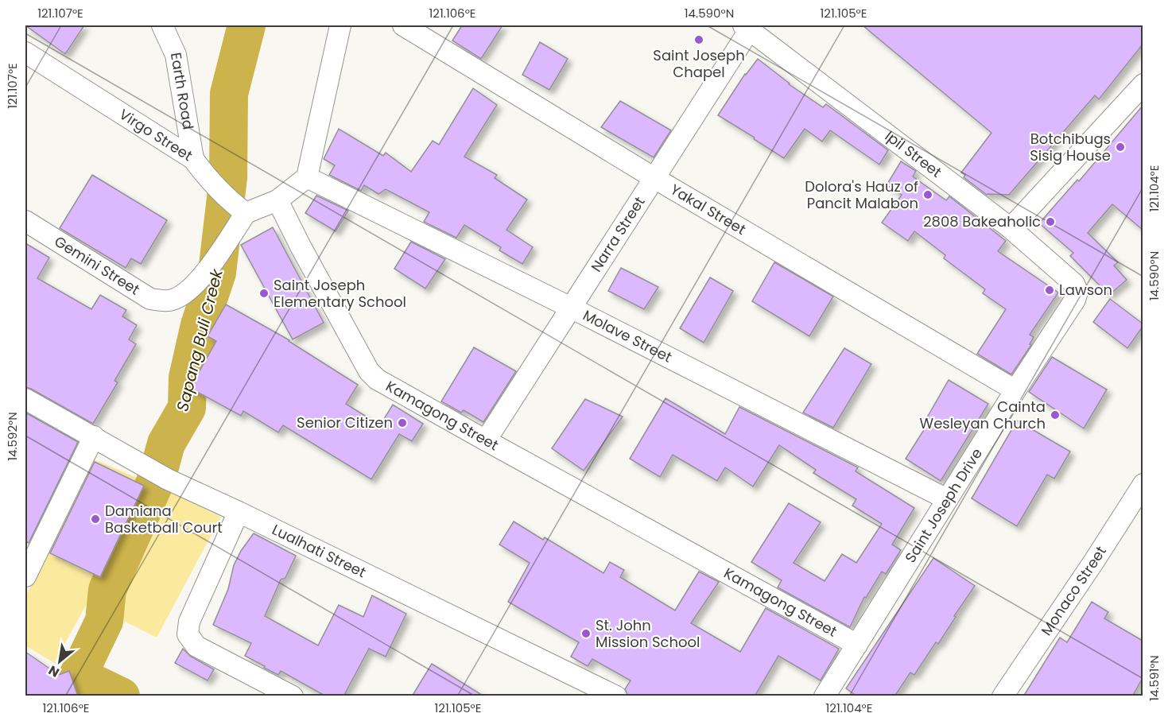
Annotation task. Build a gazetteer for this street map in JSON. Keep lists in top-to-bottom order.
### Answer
{
  "streets": {
    "street": [
      "Earth Road",
      "Virgo Street",
      "Ipil Street",
      "Yakal Street",
      "Narra Street",
      "Gemini Street",
      "Molave Street",
      "Kamagong Street",
      "Saint Joseph Drive",
      "Lualhati Street",
      "Monaco Street"
    ]
  },
  "crossings": [
    ["Earth Road", "Virgo Street"],
    ["Virgo Street", "Gemini Street"],
    ["Ipil Street", "Narra Street"],
    ["Ipil Street", "Saint Joseph Drive"],
    ["Yakal Street", "Narra Street"],
    ["Yakal Street", "Saint Joseph Drive"],
    ["Narra Street", "Molave Street"],
    ["Narra Street", "Kamagong Street"],
    ["Molave Street", "Saint Joseph Drive"],
    ["Kamagong Street", "Saint Joseph Drive"]
  ],
  "water": ["Sapang Buli Creek"],
  "places": [
    "Saint Joseph Chapel",
    "Botchibugs Sisig House",
    "Dolora's Hauz of Pancit Malabon",
    "2808 Bakeaholic",
    "Lawson",
    "Saint Joseph Elementary School",
    "Cainta Wesleyan Church",
    "Senior Citizen",
    "Damiana Basketball Court",
    "St. John Mission School"
  ],
  "north": "bottom left",
  "coordinates": [
    "121.107°E",
    "121.106°E",
    "14.590°N",
    "121.105°E",
    "121.104°E",
    "14.592°N",
    "14.591°N"
  ]
}
